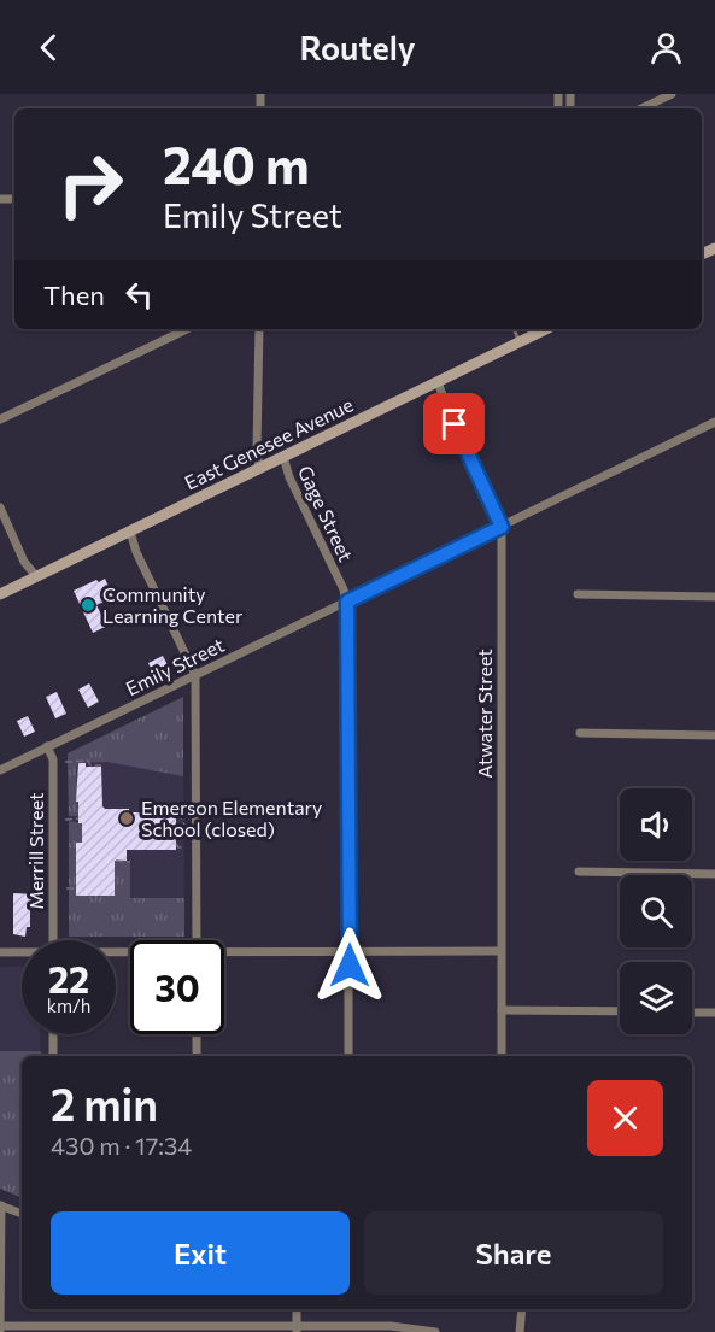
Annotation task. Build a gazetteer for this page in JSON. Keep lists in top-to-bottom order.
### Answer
{
  "streets": {
    "main road": ["East Genesee Avenue"],
    "street": [
      "Gage Street",
      "Emily Street",
      "Atwater Street",
      "Merrill Street"
    ]
  },
  "crossings": [
    ["East Genesee Avenue", "Gage Street"],
    ["East Genesee Avenue", "Atwater Street"],
    ["Gage Street", "Emily Street"],
    ["Emily Street", "Atwater Street"],
    ["Emily Street", "Merrill Street"]
  ],
  "places": ["Community Learning Center", "Emerson Elementary School (closed)"],
  "page": {
    "header": "Routely",
    "turn": ["240 m", "Emily Street"],
    "then": "Then",
    "speed": "22 km/h",
    "limit": "30",
    "heading": ["2 min", "430 m · 17:34"],
    "buttons": ["Exit", "Share"]
  }
}
